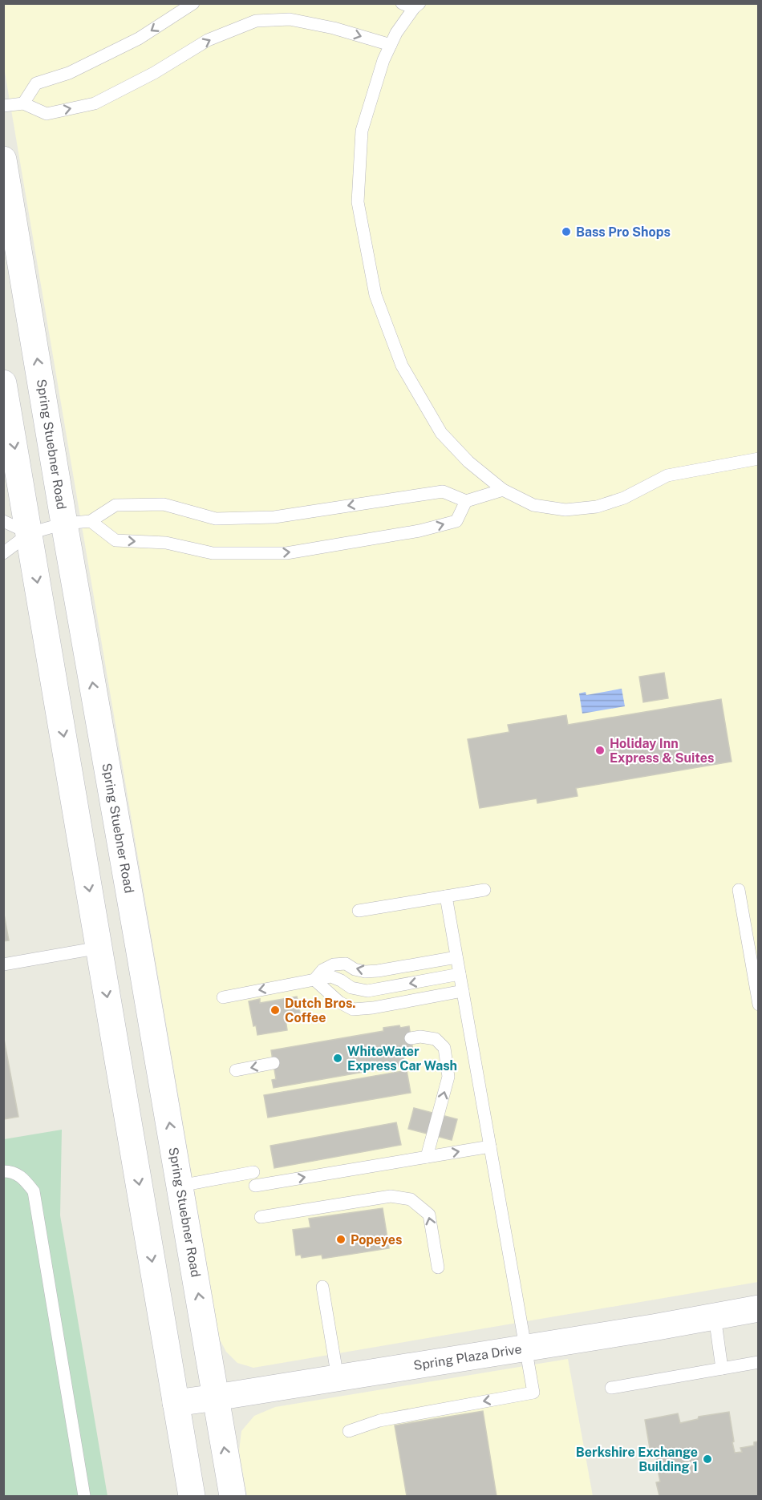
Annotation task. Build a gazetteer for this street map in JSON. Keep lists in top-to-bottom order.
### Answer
{
  "streets": {
    "main road": ["Spring Stuebner Road", "Spring Plaza Drive"]
  },
  "crossings": [
    ["Spring Stuebner Road", "Spring Plaza Drive"]
  ],
  "places": [
    "Bass Pro Shops",
    "Holiday Inn Express & Suites",
    "Dutch Bros. Coffee",
    "WhiteWater Express Car Wash",
    "Popeyes",
    "Berkshire Exchange Building 1"
  ]
}
